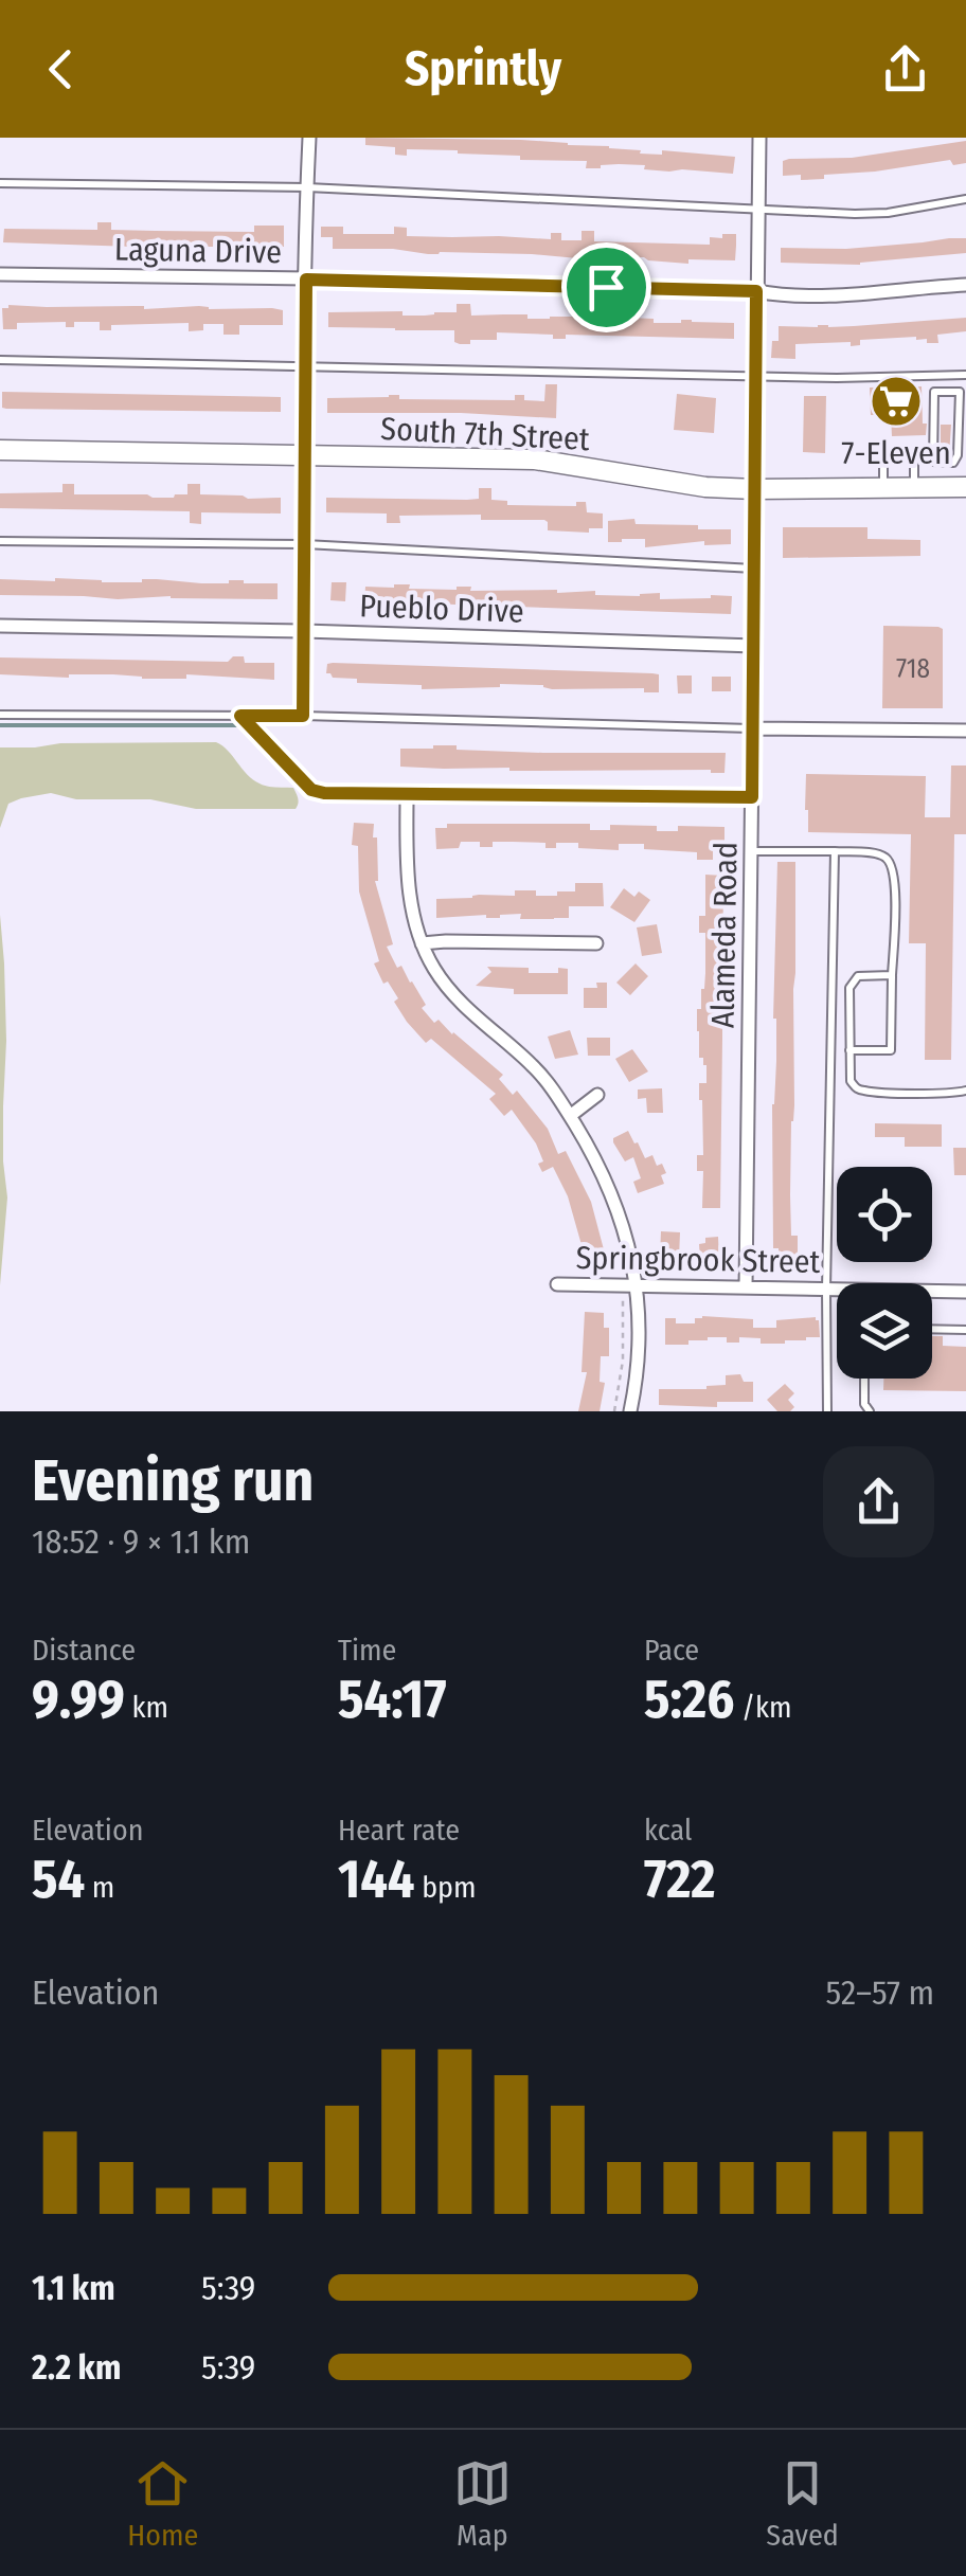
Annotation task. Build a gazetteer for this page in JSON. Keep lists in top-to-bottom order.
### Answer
{
  "streets": {
    "main road": ["South 7th Street"],
    "street": [
      "Laguna Drive",
      "Pueblo Drive",
      "Alameda Road",
      "Springbrook Street"
    ]
  },
  "crossings": [
    ["Laguna Drive", "Alameda Road"],
    ["South 7th Street", "Alameda Road"],
    ["Pueblo Drive", "Alameda Road"],
    ["Alameda Road", "Springbrook Street"]
  ],
  "places": {
    "supermarket": ["7-Eleven"]
  },
  "house_numbers": ["718"],
  "page": {
    "header": "Sprintly",
    "heading": ["Evening run", "18:52 · 9 × 1.1 km"],
    "stats": [
      ["Distance", "9.99 km"],
      ["Time", "54:17"],
      ["Pace", "5:26 /km"],
      ["Elevation", "54 m"],
      ["Heart rate", "144 bpm"],
      ["kcal", "722"]
    ],
    "chart": ["Elevation", "52–57 m"],
    "list": [
      {
        "name": "1.1 km",
        "note": "5:39"
      },
      {
        "name": "2.2 km",
        "note": "5:39"
      }
    ],
    "tabs": ["Home", "Map", "Saved"]
  }
}
